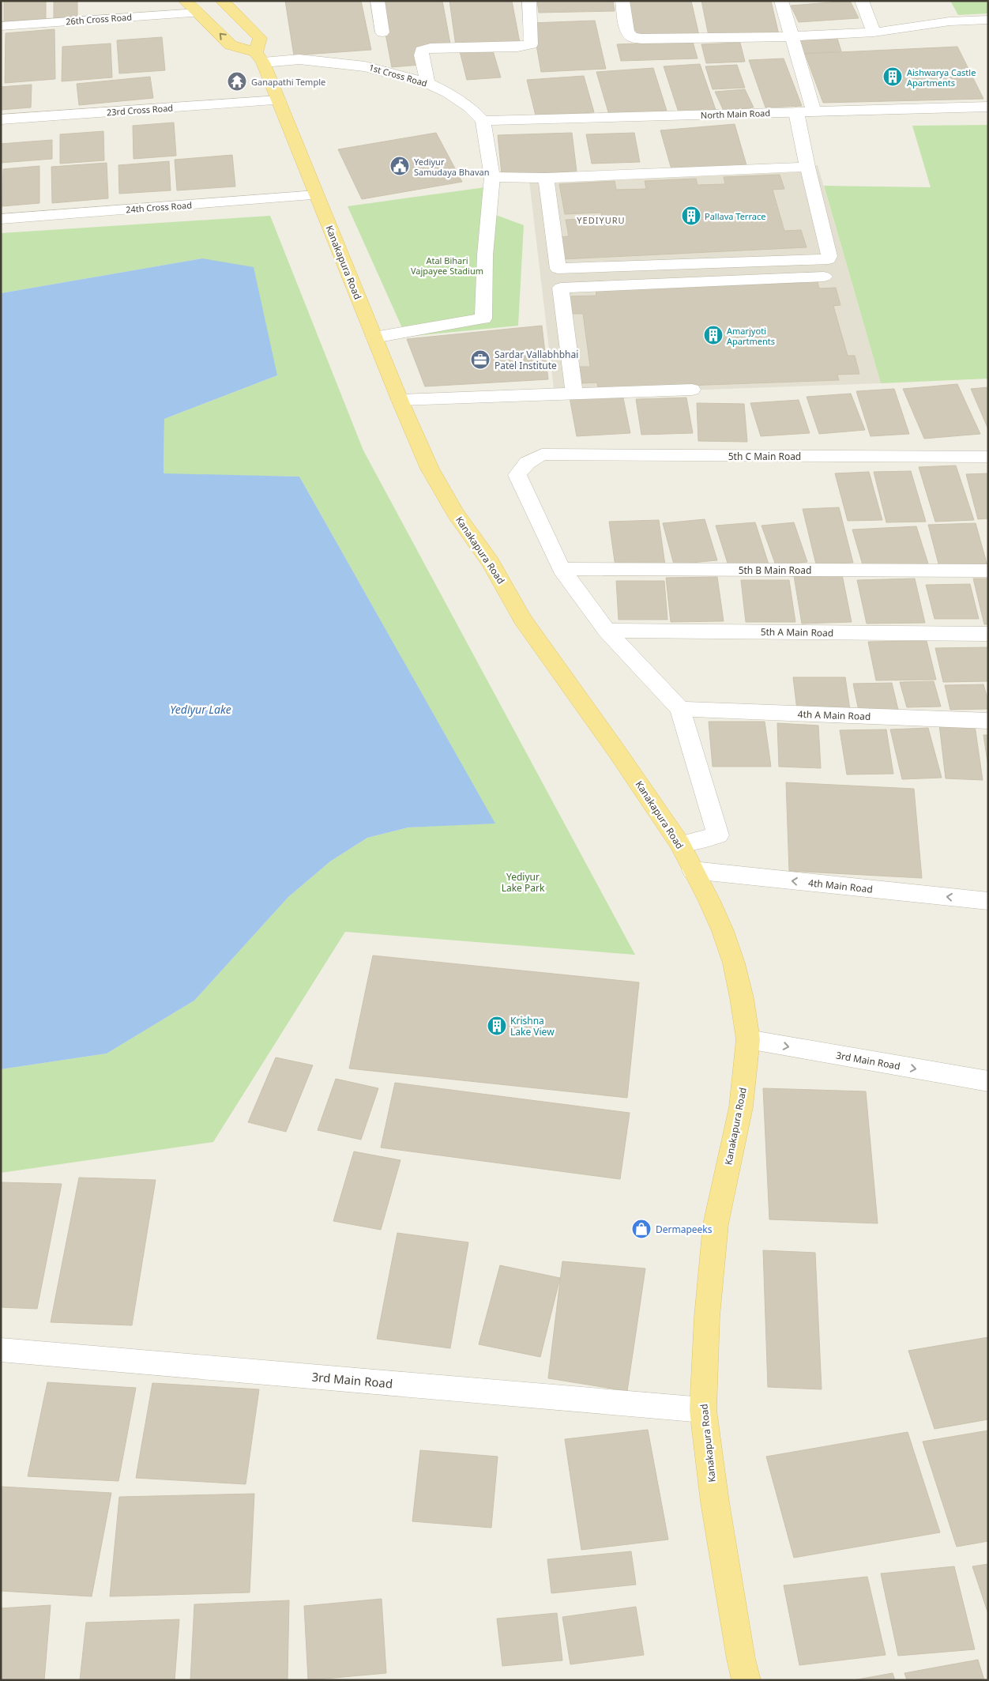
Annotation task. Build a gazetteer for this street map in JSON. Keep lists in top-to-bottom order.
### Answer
{
  "streets": {
    "main road": ["Kanakapura Road"],
    "street": [
      "26th Cross Road",
      "1st Cross Road",
      "23rd Cross Road",
      "North Main Road",
      "24th Cross Road",
      "5th C Main Road",
      "5th B Main Road",
      "5th A Main Road",
      "4th A Main Road",
      "4th Main Road",
      "3rd Main Road"
    ]
  },
  "crossings": [
    ["1st Cross Road", "North Main Road"],
    ["1st Cross Road", "Kanakapura Road"],
    ["23rd Cross Road", "Kanakapura Road"],
    ["24th Cross Road", "Kanakapura Road"],
    ["Kanakapura Road", "4th Main Road"],
    ["Kanakapura Road", "3rd Main Road"],
    ["5th C Main Road", "5th B Main Road"]
  ],
  "one_way": ["4th Main Road"],
  "districts": ["YEDIYURU"],
  "water": ["Yediyur Lake"],
  "parks": ["Atal Bihari Vajpayee Stadium", "Yediyur Lake Park"],
  "places": {
    "building": [
      "Aishwarya Castle Apartments",
      "Pallava Terrace",
      "Amarjyoti Apartments",
      "Krishna Lake View"
    ],
    "temple": ["Ganapathi Temple"],
    "public building": ["Yediyur Samudaya Bhavan"],
    "office": ["Sardar Vallabhbhai Patel Institute"],
    "shop": ["Dermapeeks"]
  }
}
